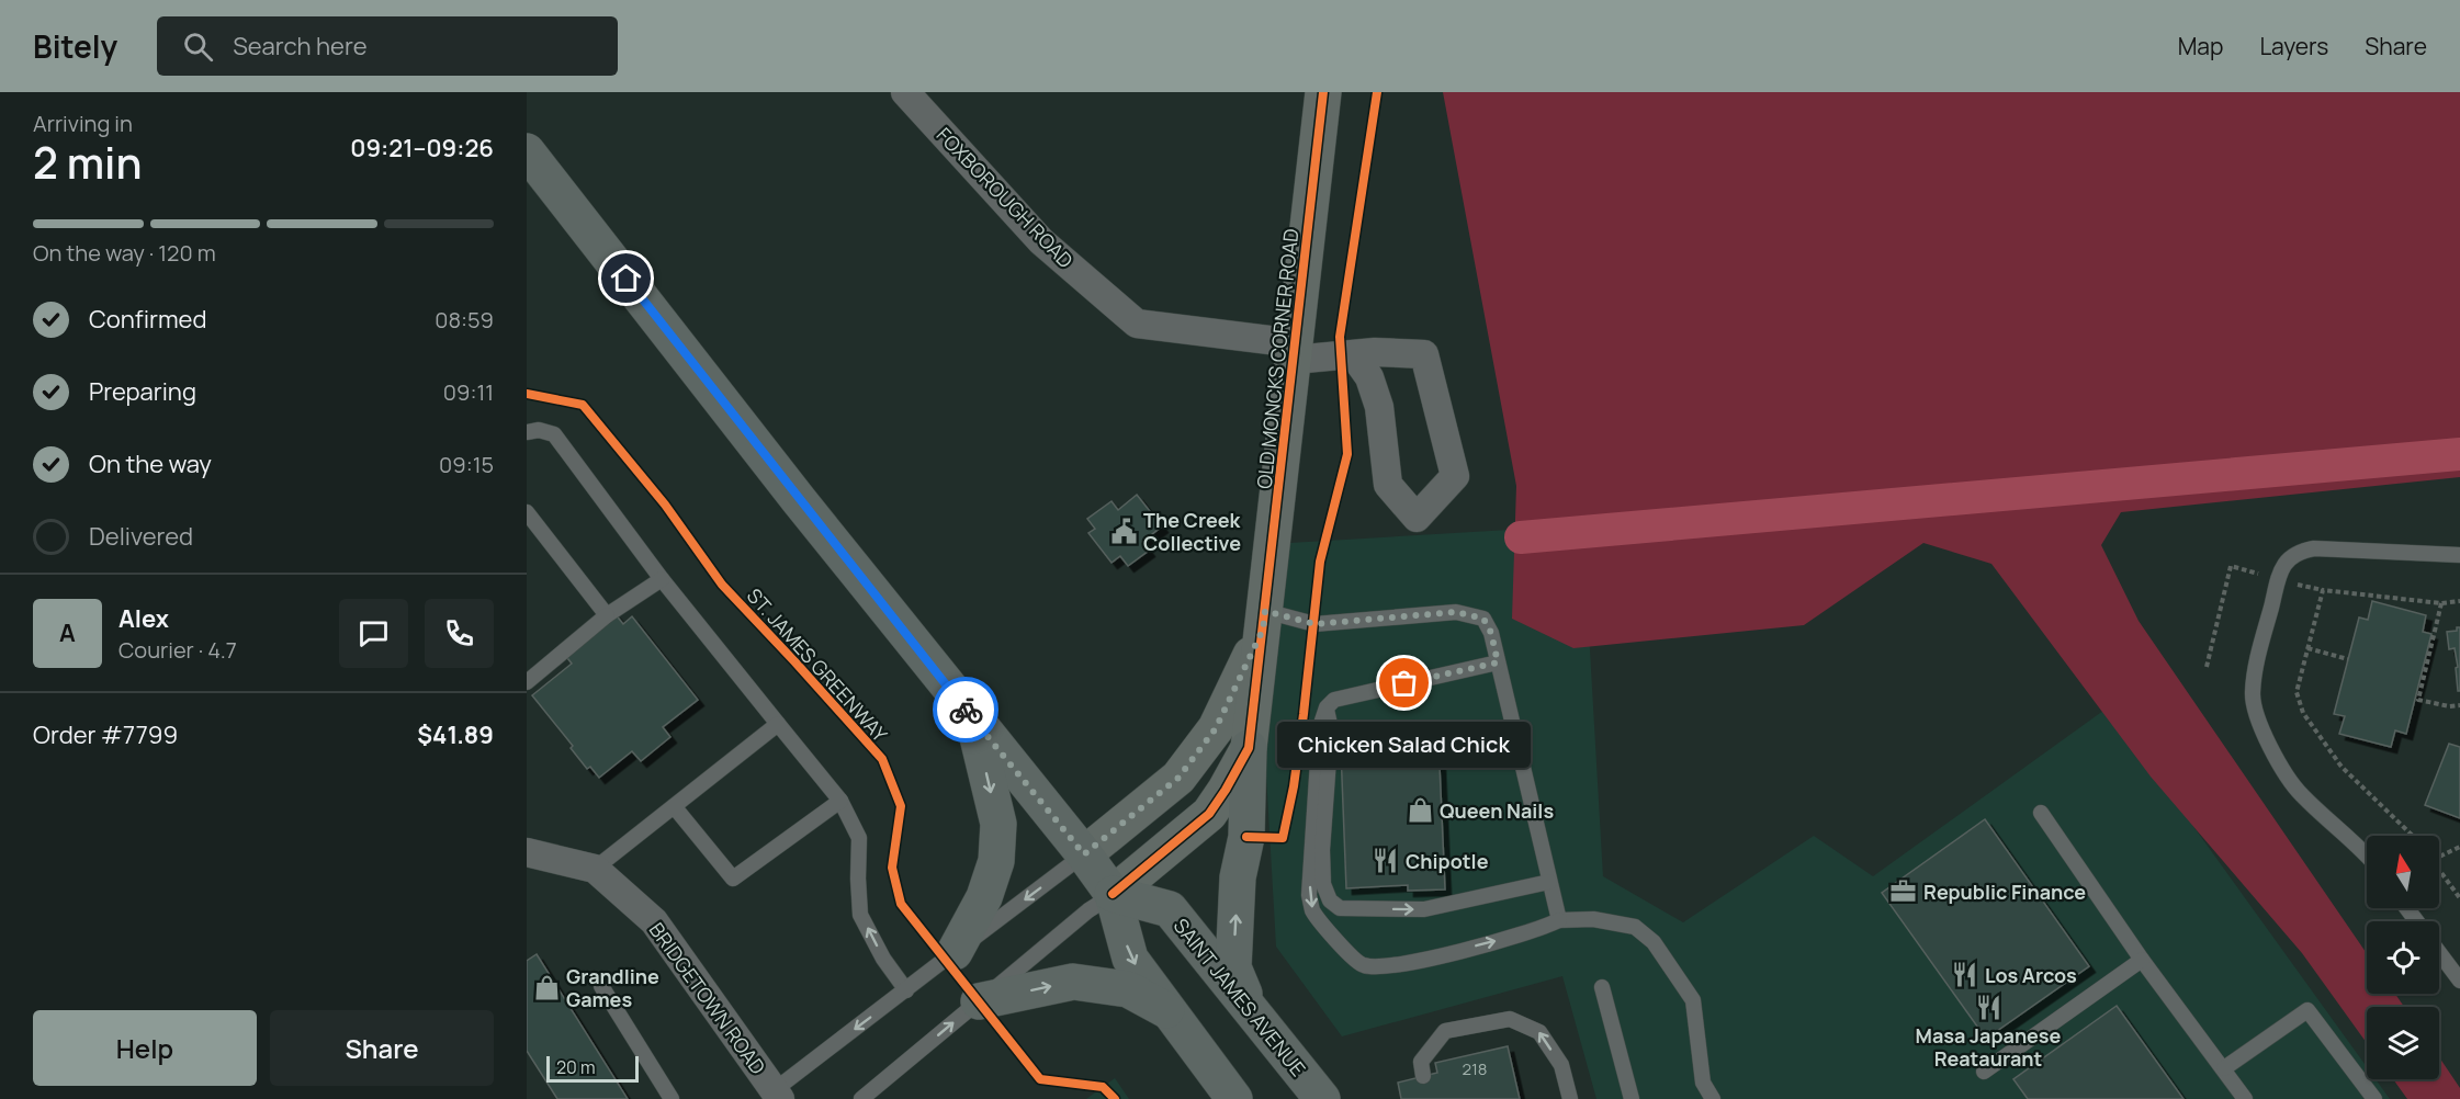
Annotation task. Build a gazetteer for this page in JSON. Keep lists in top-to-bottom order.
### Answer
{
  "streets": {
    "main road": ["SAINT JAMES AVENUE"],
    "street": ["FOXBOROUGH ROAD", "OLD MONCKS CORNER ROAD", "BRIDGETOWN ROAD"],
    "cycle path": ["ST. JAMES GREENWAY"]
  },
  "crossings": [
    ["FOXBOROUGH ROAD", "OLD MONCKS CORNER ROAD"]
  ],
  "places": {
    "public building": ["The Creek Collective"],
    "other": ["Chicken Salad Chick"],
    "shop": ["Queen Nails", "Grandline Games"],
    "restaurant": ["Chipotle", "Los Arcos", "Masa Japanese Reataurant"],
    "office": ["Republic Finance"]
  },
  "house_numbers": ["218"],
  "scale_bar": "20 m",
  "north": "top",
  "page": {
    "header": "Bitely",
    "search": "Search here",
    "nav": ["Map", "Layers", "Share"],
    "heading": ["2 min", "Arriving in", "09:21–09:26"],
    "panel": [
      "Alex",
      "Courier · 4.7",
      "Order #7799",
      "$41.89"
    ],
    "bar": "On the way · 120 m",
    "list": [
      ["Confirmed", "08:59"],
      ["Preparing", "09:11"],
      ["On the way", "09:15"],
      "Delivered"
    ],
    "round": "A",
    "bubble": "Chicken Salad Chick",
    "buttons": ["Help", "Share"],
    "scale": "20 m"
  }
}
